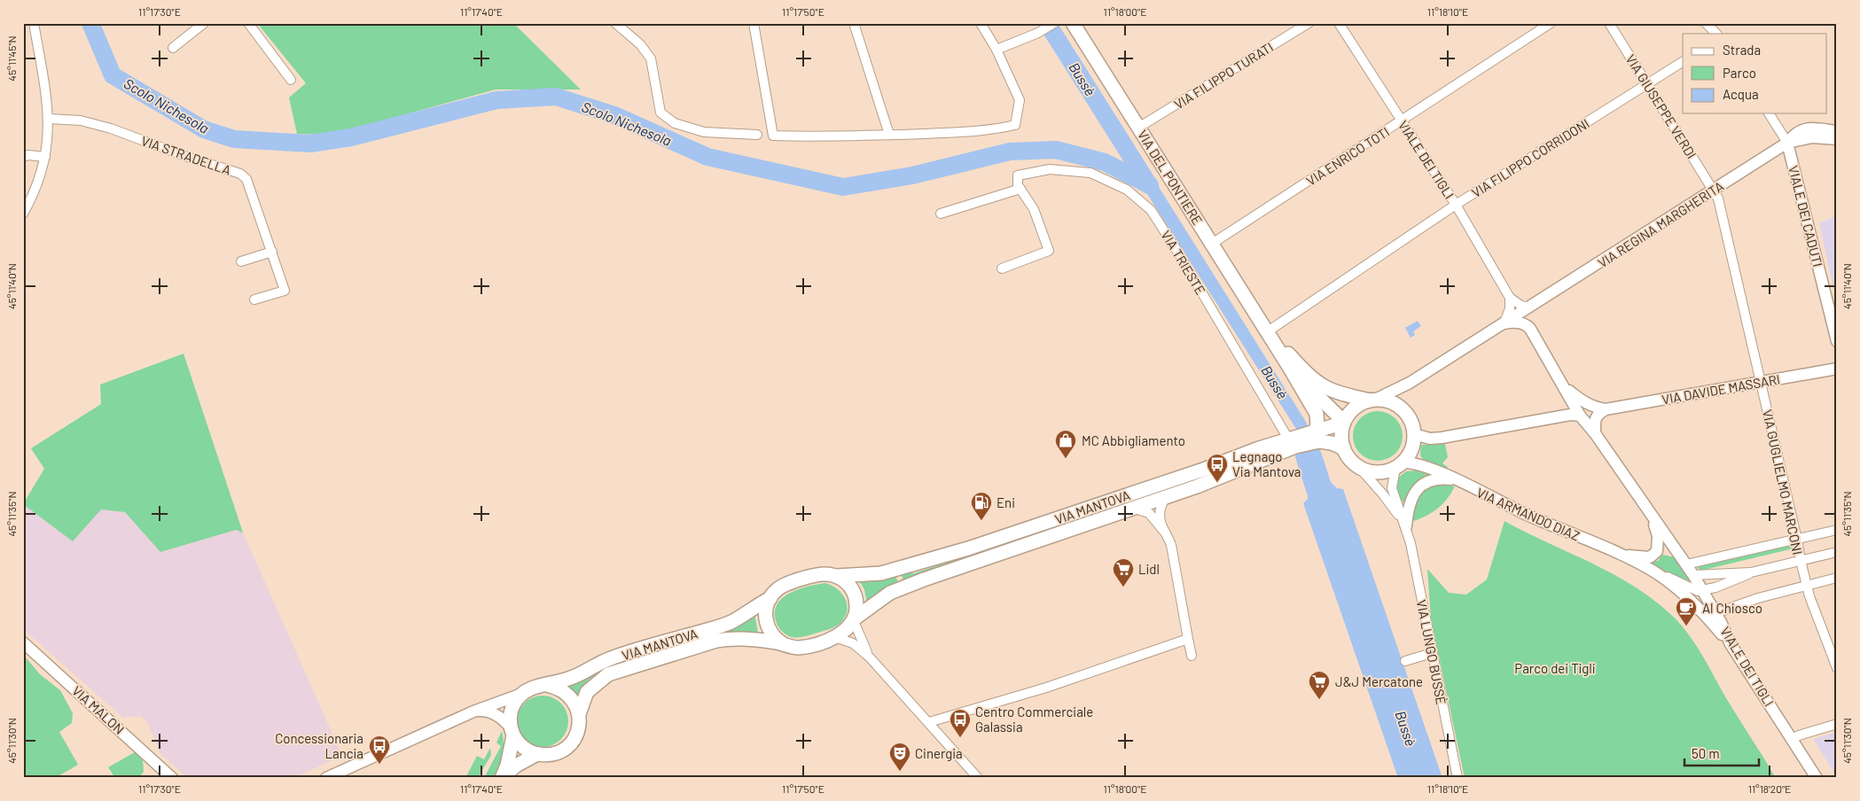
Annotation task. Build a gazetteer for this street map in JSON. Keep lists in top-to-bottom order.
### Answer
{
  "streets": {
    "main road": ["VIA DEL PONTIERE", "VIA MANTOVA"],
    "street": [
      "VIA FILIPPO TURATI",
      "VIA GIUSEPPE VERDI",
      "VIA STRADELLA",
      "VIA ENRICO TOTI",
      "VIA FILIPPO CORRIDONI",
      "VIALE DEI TIGLI",
      "VIALE DEI CADUTI",
      "VIA REGINA MARGHERITA",
      "VIA TRIESTE",
      "VIA DAVIDE MASSARI",
      "VIA GUGLIELMO MARCONI",
      "VIA ARMANDO DIAZ",
      "VIA LUNGO BUSSÈ",
      "VIA MALON"
    ]
  },
  "crossings": [
    ["VIA FILIPPO TURATI", "VIA DEL PONTIERE"],
    ["VIA GIUSEPPE VERDI", "VIA FILIPPO CORRIDONI"],
    ["VIA GIUSEPPE VERDI", "VIA REGINA MARGHERITA"],
    ["VIA GIUSEPPE VERDI", "VIA GUGLIELMO MARCONI"],
    ["VIA ENRICO TOTI", "VIALE DEI TIGLI"],
    ["VIA ENRICO TOTI", "VIA DEL PONTIERE"],
    ["VIA FILIPPO CORRIDONI", "VIALE DEI TIGLI"],
    ["VIA FILIPPO CORRIDONI", "VIA DEL PONTIERE"],
    ["VIALE DEI TIGLI", "VIA DAVIDE MASSARI"],
    ["VIALE DEI TIGLI", "VIA ARMANDO DIAZ"],
    ["VIA DEL PONTIERE", "VIA REGINA MARGHERITA"],
    ["VIA DEL PONTIERE", "VIA MANTOVA"],
    ["VIA DEL PONTIERE", "VIA ARMANDO DIAZ"],
    ["VIA DEL PONTIERE", "VIA LUNGO BUSSÈ"],
    ["VIALE DEI CADUTI", "VIA REGINA MARGHERITA"],
    ["VIA REGINA MARGHERITA", "VIA GUGLIELMO MARCONI"],
    ["VIA REGINA MARGHERITA", "VIA MANTOVA"],
    ["VIA REGINA MARGHERITA", "VIA ARMANDO DIAZ"],
    ["VIA REGINA MARGHERITA", "VIA LUNGO BUSSÈ"],
    ["VIA TRIESTE", "VIA MANTOVA"],
    ["VIA DAVIDE MASSARI", "VIA GUGLIELMO MARCONI"],
    ["VIA MANTOVA", "VIA ARMANDO DIAZ"],
    ["VIA MANTOVA", "VIA LUNGO BUSSÈ"],
    ["VIA ARMANDO DIAZ", "VIA LUNGO BUSSÈ"]
  ],
  "water": ["Bussè", "Scolo Nichesola"],
  "parks": ["Parco dei Tigli"],
  "places": {
    "shop": ["MC Abbigliamento"],
    "bus stop": ["Legnago Via Mantova", "Centro Commerciale Galassia", "Concessionaria Lancia"],
    "fuel station": ["Eni"],
    "supermarket": ["Lidl", "J&J Mercatone"],
    "cafe": ["Al Chiosco"],
    "theatre": ["Cinergia"]
  },
  "legend": ["Strada", "Parco", "Acqua"],
  "scale_bar": "50 m",
  "coordinates": [
    "11°17'30\"E",
    "11°17'40\"E",
    "11°17'50\"E",
    "11°18'00\"E",
    "11°18'10\"E",
    "45°11'45\"N",
    "45°11'40\"N",
    "45°11'35\"N",
    "45°11'30\"N",
    "11°18'20\"E"
  ]
}
